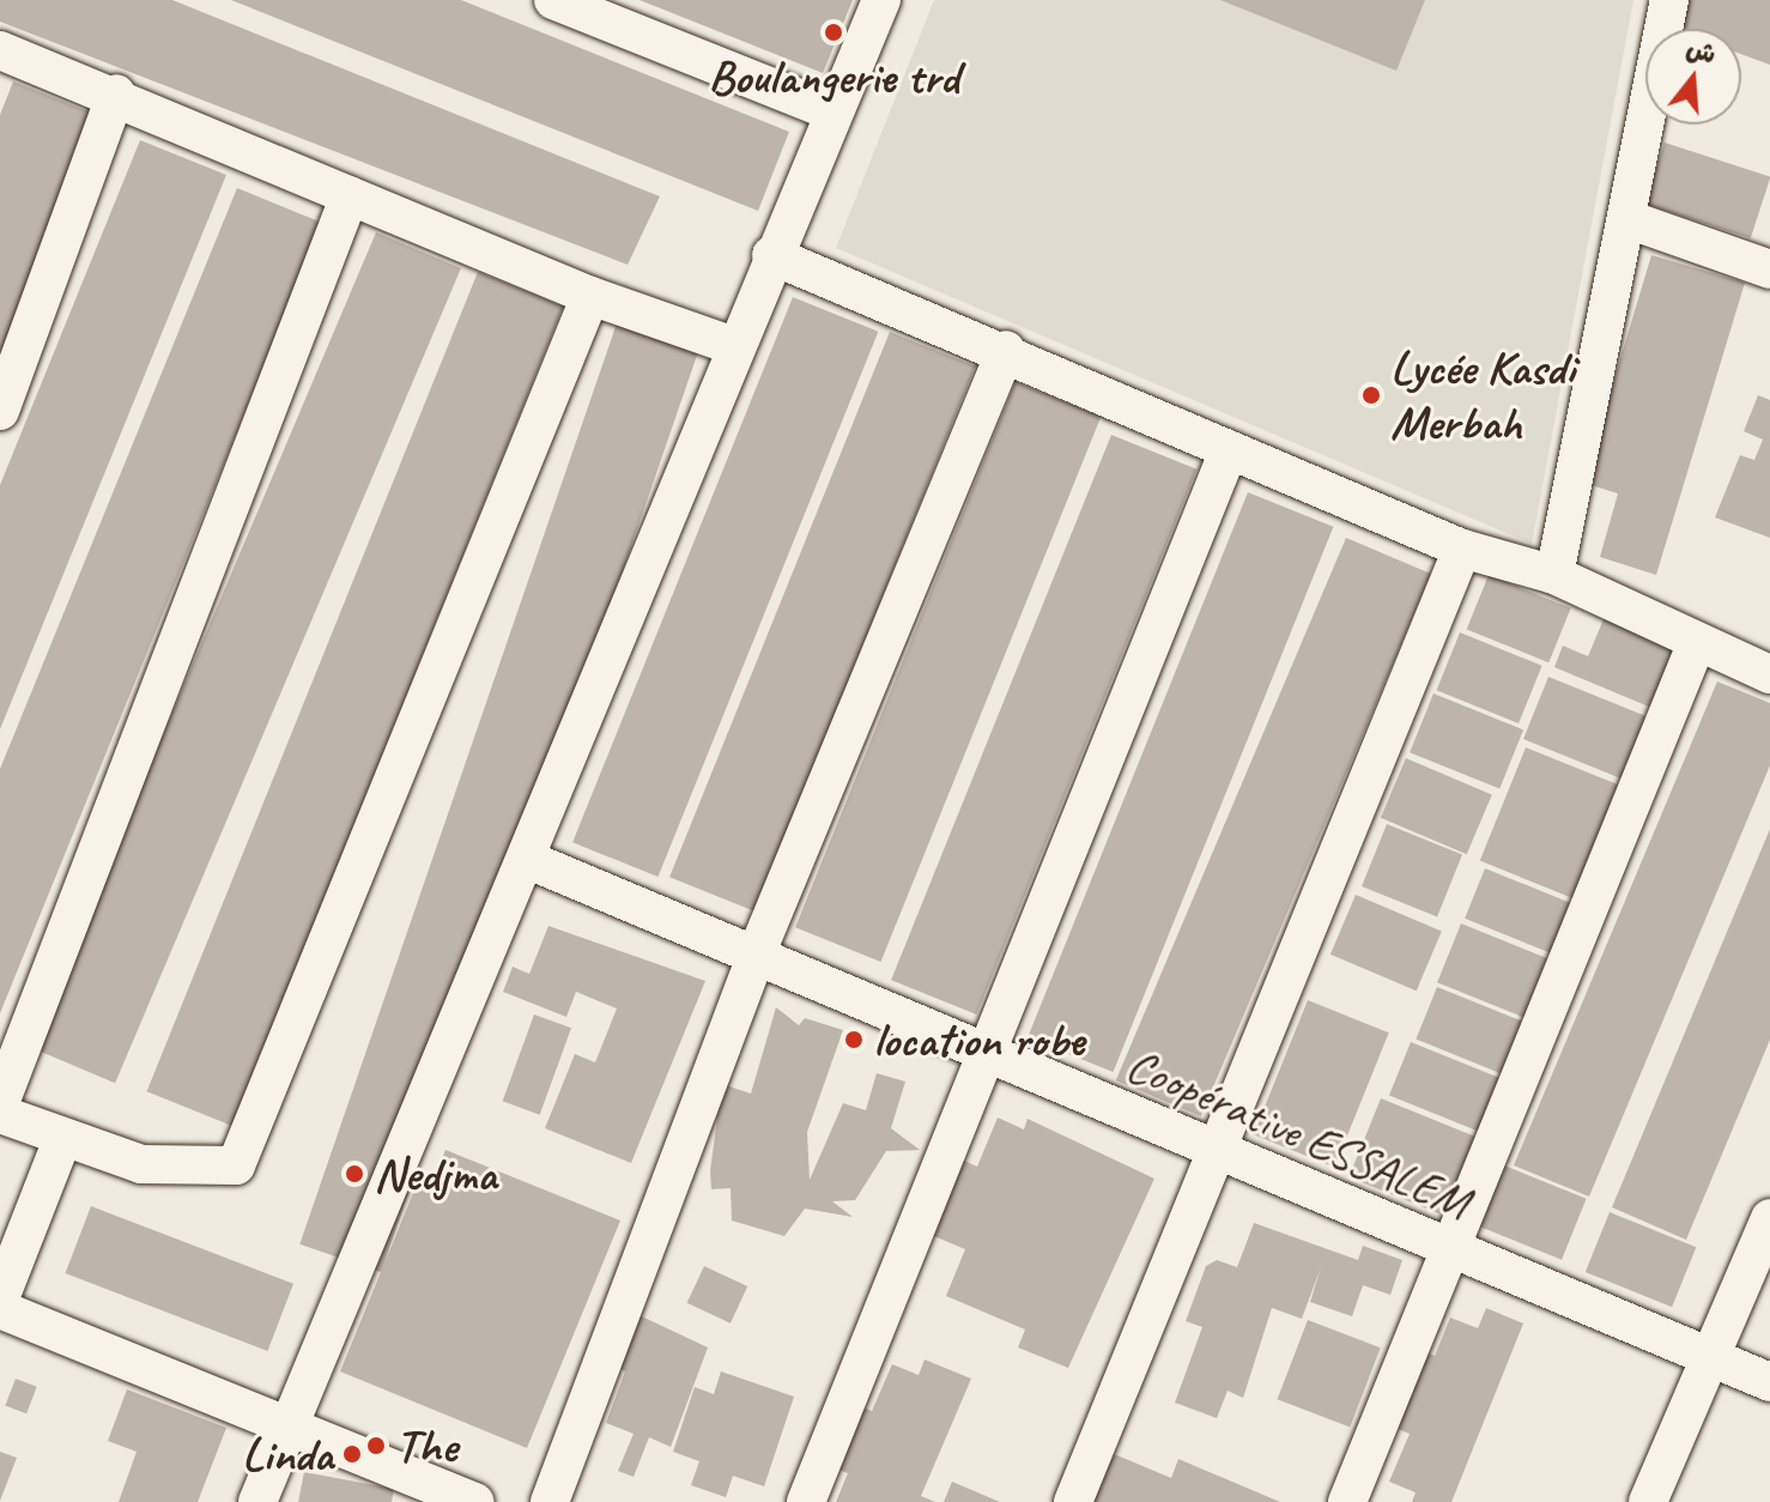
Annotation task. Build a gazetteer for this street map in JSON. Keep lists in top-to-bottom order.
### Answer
{
  "streets": {
    "street": ["Coopérative ESSALEM"]
  },
  "places": [
    "Boulangerie trd",
    "Lycée Kasdi Merbah",
    "location robe",
    "Nedjma",
    "The",
    "Linda"
  ],
  "north": "top"
}
